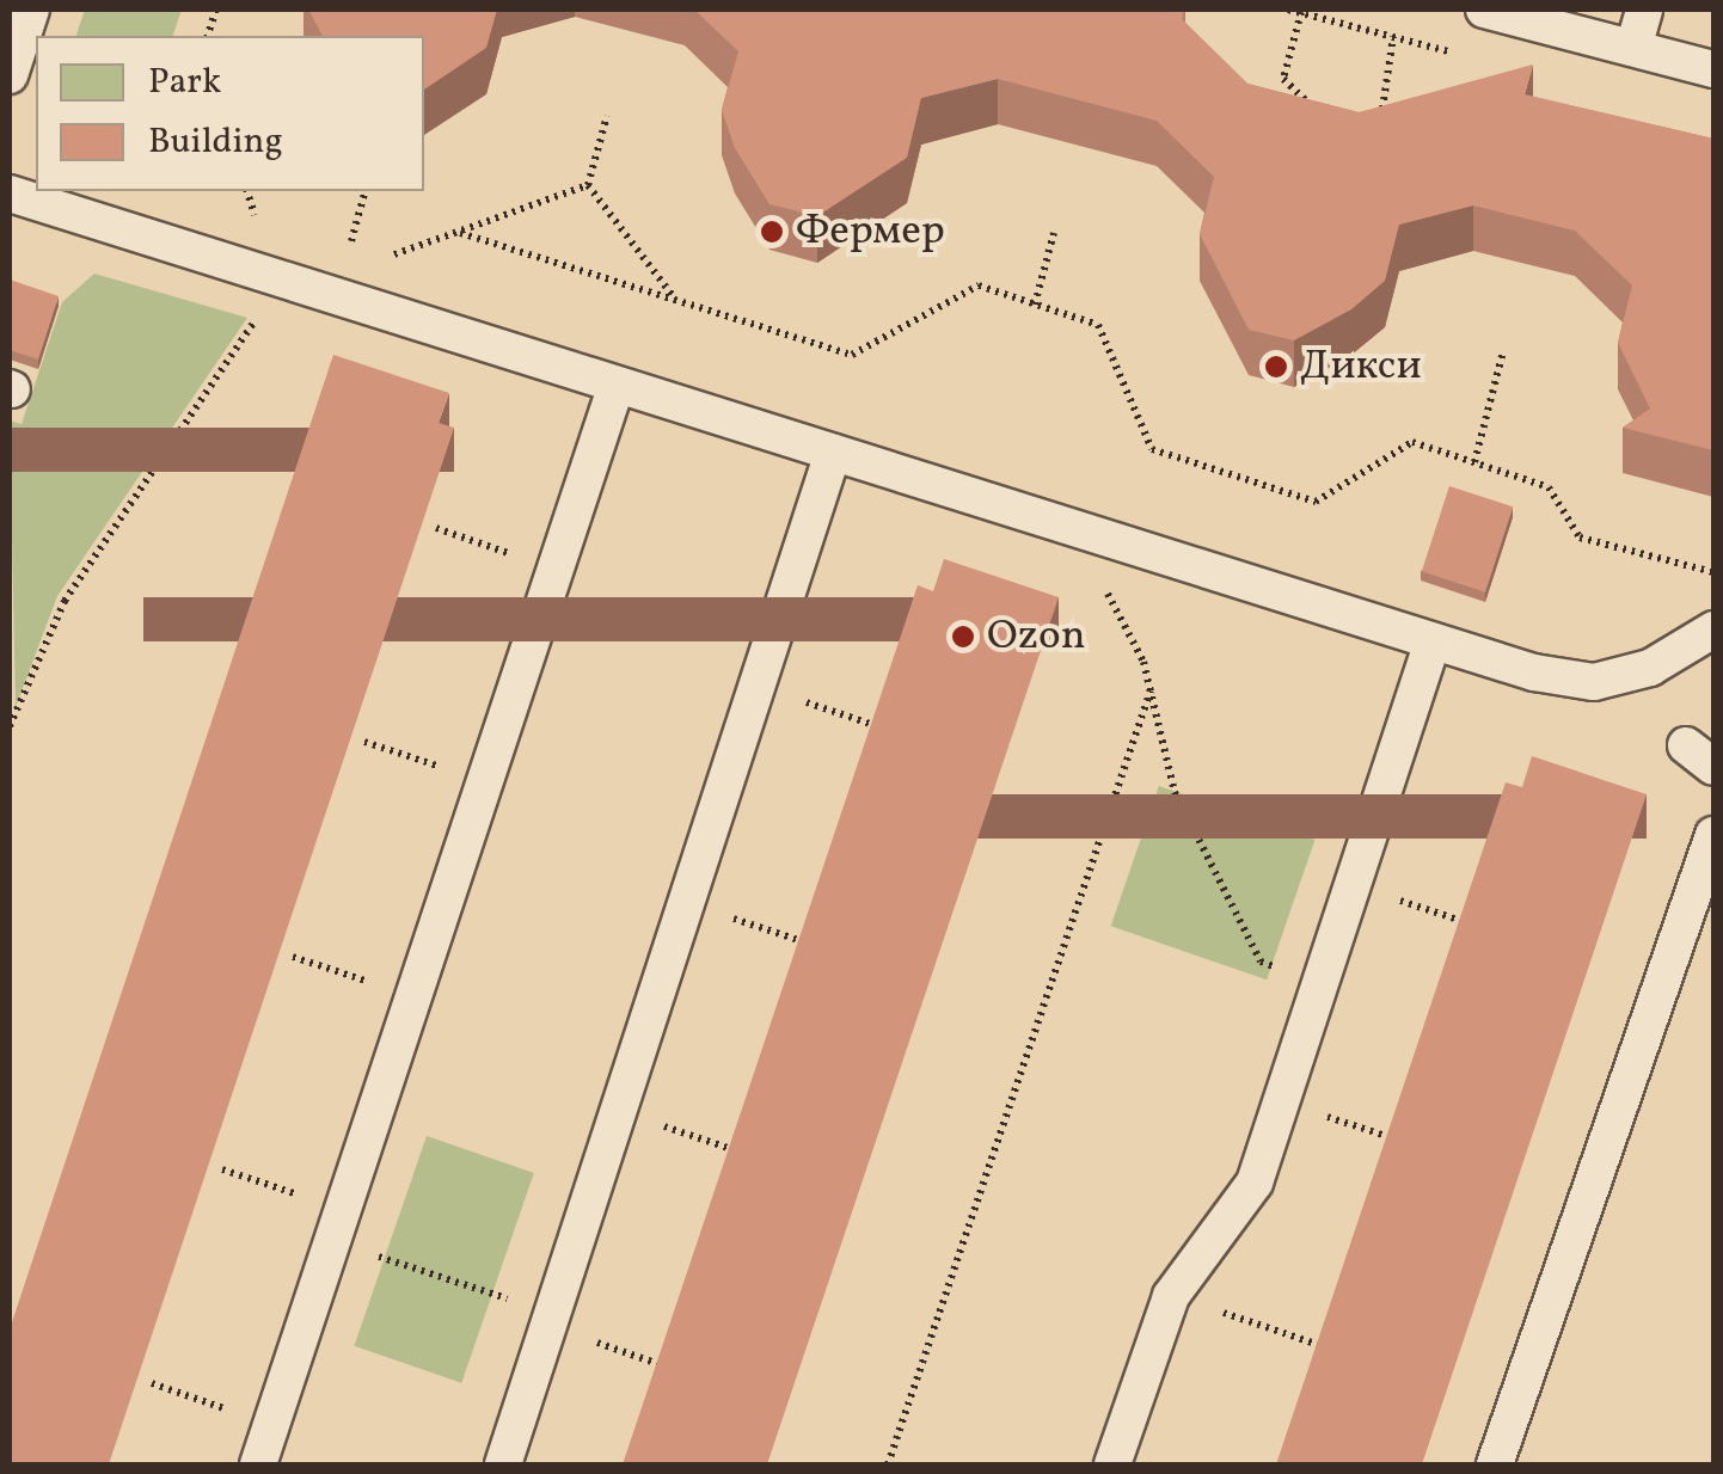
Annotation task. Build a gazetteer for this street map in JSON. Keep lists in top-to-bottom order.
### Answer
{
  "places": ["Фермер", "Дикси", "Ozon"],
  "legend": ["Park", "Building"]
}
